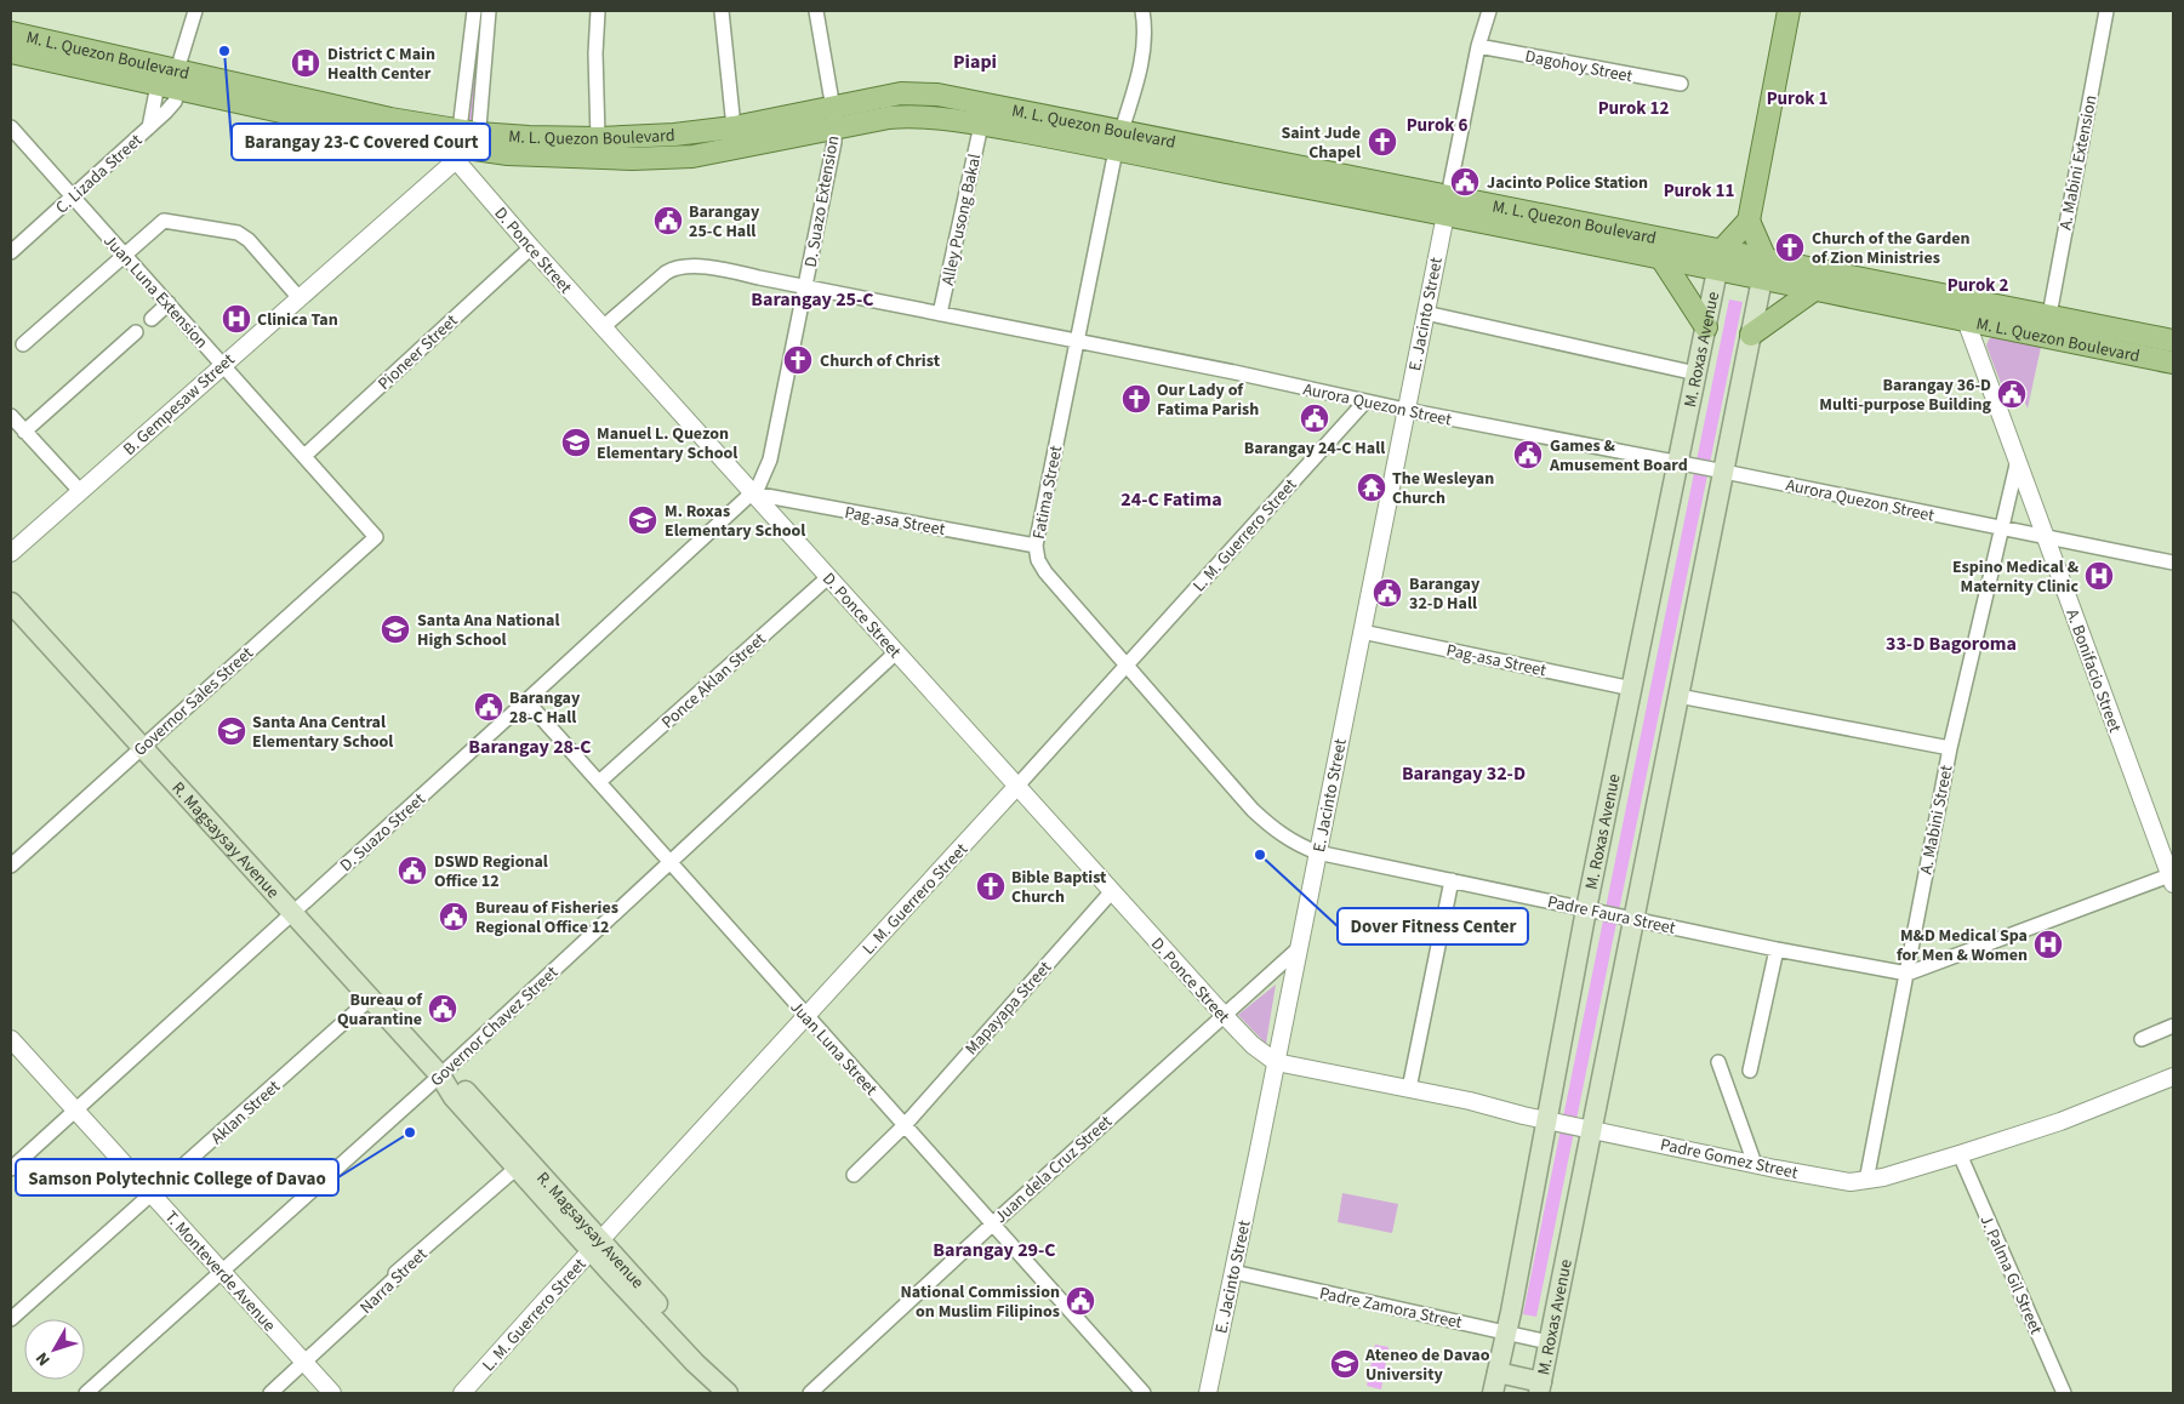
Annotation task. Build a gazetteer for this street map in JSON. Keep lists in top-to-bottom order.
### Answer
{
  "streets": {
    "main road": ["M. L. Quezon Boulevard", "M. Roxas Avenue", "R. Magsaysay Avenue"],
    "street": [
      "Dagohoy Street",
      "A. Mabini Extension",
      "C. Lizada Street",
      "D. Suazo Extension",
      "Alley Pusong Bakal",
      "D. Ponce Street",
      "Juan Luna Extension",
      "E. Jacinto Street",
      "Pioneer Street",
      "B. Gempesaw Street",
      "Aurora Quezon Street",
      "Fatima Street",
      "Pag-asa Street",
      "L. M. Guerrero Street",
      "A. Bonifacio Street",
      "Ponce Aklan Street",
      "Governor Sales Street",
      "A. Mabini Street",
      "D. Suazo Street",
      "Padre Faura Street",
      "Mapayapa Street",
      "Governor Chavez Street",
      "Juan Luna Street",
      "Aklan Street",
      "Padre Gomez Street",
      "Juan dela Cruz Street",
      "T. Monteverde Avenue",
      "J. Palma Gil Street",
      "Narra Street",
      "Padre Zamora Street"
    ]
  },
  "crossings": [
    ["M. L. Quezon Boulevard", "A. Mabini Extension"],
    ["M. L. Quezon Boulevard", "C. Lizada Street"],
    ["M. L. Quezon Boulevard", "D. Suazo Extension"],
    ["M. L. Quezon Boulevard", "Alley Pusong Bakal"],
    ["M. L. Quezon Boulevard", "D. Ponce Street"],
    ["M. L. Quezon Boulevard", "E. Jacinto Street"],
    ["M. L. Quezon Boulevard", "M. Roxas Avenue"],
    ["M. L. Quezon Boulevard", "B. Gempesaw Street"],
    ["M. L. Quezon Boulevard", "Fatima Street"],
    ["M. L. Quezon Boulevard", "A. Bonifacio Street"],
    ["C. Lizada Street", "Juan Luna Extension"],
    ["D. Suazo Extension", "D. Ponce Street"],
    ["D. Suazo Extension", "Aurora Quezon Street"],
    ["D. Suazo Extension", "Pag-asa Street"],
    ["D. Suazo Extension", "D. Suazo Street"],
    ["Alley Pusong Bakal", "Aurora Quezon Street"],
    ["D. Ponce Street", "E. Jacinto Street"],
    ["D. Ponce Street", "Pioneer Street"],
    ["D. Ponce Street", "B. Gempesaw Street"],
    ["D. Ponce Street", "Aurora Quezon Street"],
    ["D. Ponce Street", "Pag-asa Street"],
    ["D. Ponce Street", "L. M. Guerrero Street"],
    ["D. Ponce Street", "Ponce Aklan Street"],
    ["D. Ponce Street", "D. Suazo Street"],
    ["D. Ponce Street", "Mapayapa Street"],
    ["D. Ponce Street", "Governor Chavez Street"],
    ["D. Ponce Street", "Padre Gomez Street"],
    ["D. Ponce Street", "Juan dela Cruz Street"],
    ["Juan Luna Extension", "Pioneer Street"],
    ["Juan Luna Extension", "B. Gempesaw Street"],
    ["Juan Luna Extension", "Governor Sales Street"],
    ["E. Jacinto Street", "Aurora Quezon Street"],
    ["E. Jacinto Street", "Fatima Street"],
    ["E. Jacinto Street", "Pag-asa Street"],
    ["E. Jacinto Street", "Padre Faura Street"],
    ["E. Jacinto Street", "Padre Gomez Street"],
    ["E. Jacinto Street", "Juan dela Cruz Street"],
    ["E. Jacinto Street", "Padre Zamora Street"],
    ["M. Roxas Avenue", "Aurora Quezon Street"],
    ["M. Roxas Avenue", "Pag-asa Street"],
    ["M. Roxas Avenue", "Padre Faura Street"],
    ["M. Roxas Avenue", "Padre Gomez Street"],
    ["M. Roxas Avenue", "Padre Zamora Street"],
    ["Aurora Quezon Street", "Fatima Street"],
    ["Aurora Quezon Street", "L. M. Guerrero Street"],
    ["Aurora Quezon Street", "A. Bonifacio Street"],
    ["Aurora Quezon Street", "A. Mabini Street"],
    ["Fatima Street", "Pag-asa Street"],
    ["Fatima Street", "L. M. Guerrero Street"],
    ["Fatima Street", "Padre Faura Street"],
    ["Pag-asa Street", "D. Suazo Street"],
    ["L. M. Guerrero Street", "R. Magsaysay Avenue"],
    ["L. M. Guerrero Street", "Juan Luna Street"],
    ["A. Bonifacio Street", "A. Mabini Street"],
    ["Ponce Aklan Street", "Juan Luna Street"],
    ["Governor Sales Street", "R. Magsaysay Avenue"],
    ["A. Mabini Street", "Padre Faura Street"],
    ["A. Mabini Street", "Padre Gomez Street"],
    ["D. Suazo Street", "R. Magsaysay Avenue"],
    ["D. Suazo Street", "Juan Luna Street"],
    ["D. Suazo Street", "T. Monteverde Avenue"],
    ["R. Magsaysay Avenue", "Governor Chavez Street"],
    ["R. Magsaysay Avenue", "Aklan Street"],
    ["R. Magsaysay Avenue", "Narra Street"],
    ["Mapayapa Street", "Juan Luna Street"],
    ["Governor Chavez Street", "Juan Luna Street"],
    ["Governor Chavez Street", "T. Monteverde Avenue"],
    ["Juan Luna Street", "Juan dela Cruz Street"],
    ["Aklan Street", "T. Monteverde Avenue"],
    ["Padre Gomez Street", "J. Palma Gil Street"],
    ["T. Monteverde Avenue", "Narra Street"]
  ],
  "districts": [
    "Piapi",
    "Purok 1",
    "Purok 12",
    "Purok 6",
    "Purok 11",
    "Purok 2",
    "Barangay 25-C",
    "24-C Fatima",
    "33-D Bagoroma",
    "Barangay 28-C",
    "Barangay 32-D",
    "Barangay 29-C"
  ],
  "places": {
    "other": ["Barangay 23-C Covered Court", "Dover Fitness Center", "Samson Polytechnic College of Davao"],
    "hospital": [
      "District C Main Health Center",
      "Clinica Tan",
      "Espino Medical & Maternity Clinic",
      "M&D Medical Spa for Men & Women"
    ],
    "church": [
      "Saint Jude Chapel",
      "Church of the Garden of Zion Ministries",
      "Church of Christ",
      "Our Lady of Fatima Parish",
      "Bible Baptist Church"
    ],
    "public building": [
      "Jacinto Police Station",
      "Barangay 25-C Hall",
      "Barangay 36-D Multi-purpose Building",
      "Barangay 24-C Hall",
      "Games & Amusement Board",
      "Barangay 32-D Hall",
      "Barangay 28-C Hall",
      "DSWD Regional Office 12",
      "Bureau of Fisheries Regional Office 12",
      "Bureau of Quarantine",
      "National Commission on Muslim Filipinos"
    ],
    "school or university": [
      "Manuel L. Quezon Elementary School",
      "M. Roxas Elementary School",
      "Santa Ana National High School",
      "Santa Ana Central Elementary School",
      "Ateneo de Davao University"
    ],
    "temple": ["The Wesleyan Church"]
  },
  "north": "bottom left"
}
